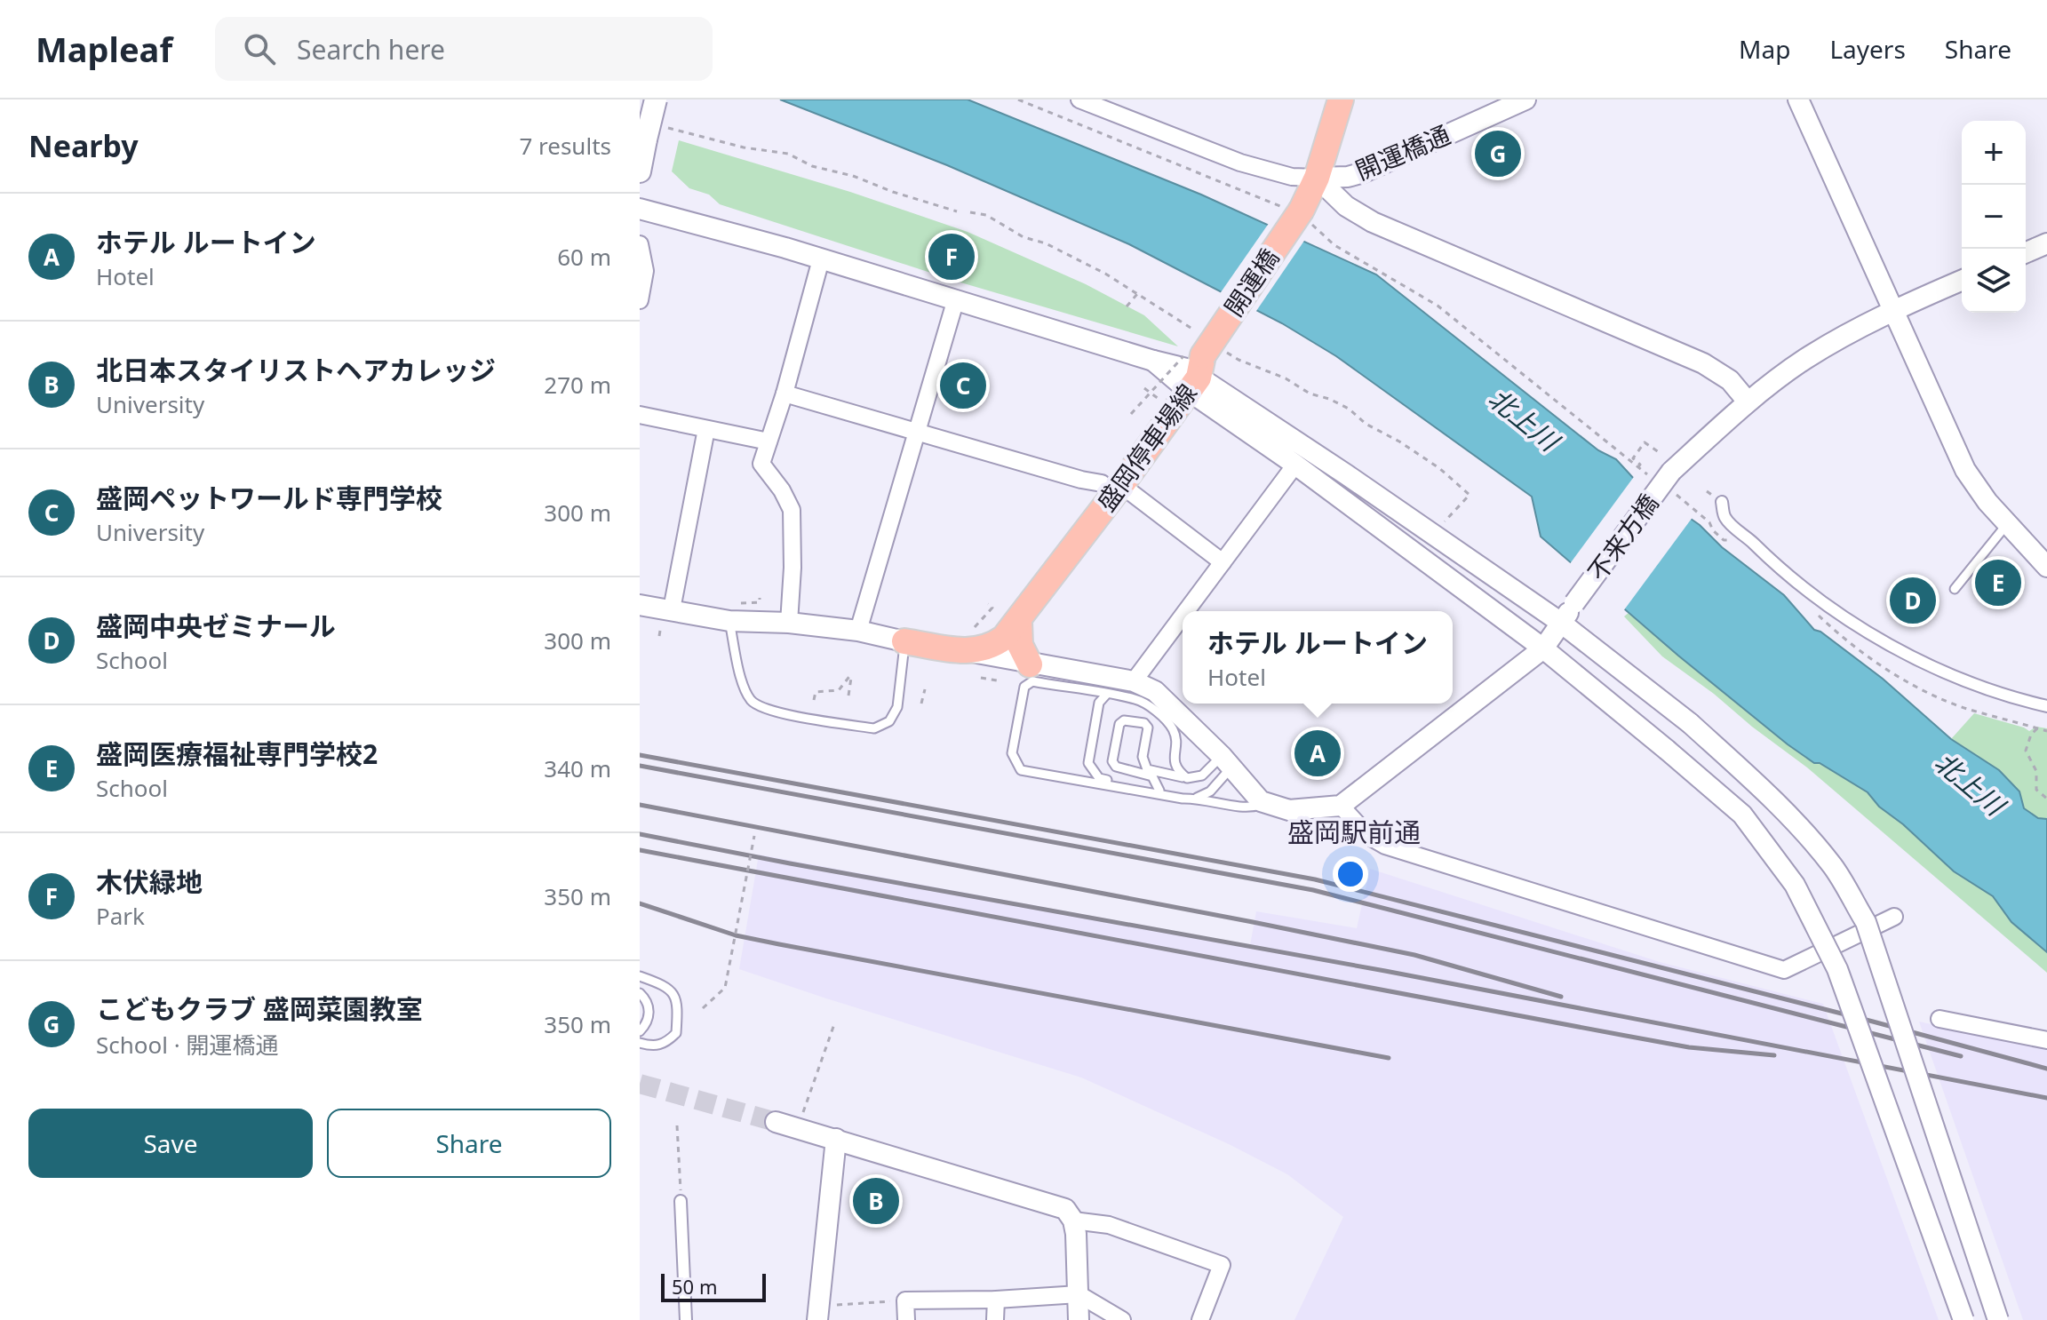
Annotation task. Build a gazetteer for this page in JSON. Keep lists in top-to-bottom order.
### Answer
{
  "streets": {
    "main road": ["開運橋", "盛岡停車場線"],
    "street": ["開運橋通", "不来方橋"]
  },
  "crossings": [
    ["開運橋", "盛岡停車場線"]
  ],
  "districts": ["盛岡駅前通"],
  "water": ["北上川"],
  "scale_bar": "50 m",
  "page": {
    "header": "Mapleaf",
    "search": "Search here",
    "nav": ["Map", "Layers", "Share"],
    "heading": ["Nearby", "7 results"],
    "map_buttons": ["+", "−"],
    "pins": [
      "G",
      "F",
      "C",
      "E",
      "D",
      "A",
      "B"
    ],
    "list": [
      {
        "mark": "A",
        "name": "ホテル ルートイン",
        "note": "Hotel",
        "value": "60 m"
      },
      {
        "mark": "B",
        "name": "北日本スタイリストヘアカレッジ",
        "note": "University",
        "value": "270 m"
      },
      {
        "mark": "C",
        "name": "盛岡ペットワールド専門学校",
        "note": "University",
        "value": "300 m"
      },
      {
        "mark": "D",
        "name": "盛岡中央ゼミナール",
        "note": "School",
        "value": "300 m"
      },
      {
        "mark": "E",
        "name": "盛岡医療福祉専門学校2",
        "note": "School",
        "value": "340 m"
      },
      {
        "mark": "F",
        "name": "木伏緑地",
        "note": "Park",
        "value": "350 m"
      },
      {
        "mark": "G",
        "name": "こどもクラブ 盛岡菜園教室",
        "note": "School · 開運橋通",
        "value": "350 m"
      }
    ],
    "popup": ["ホテル ルートイン", "Hotel"],
    "buttons": ["Save", "Share"],
    "scale": "50 m"
  }
}
